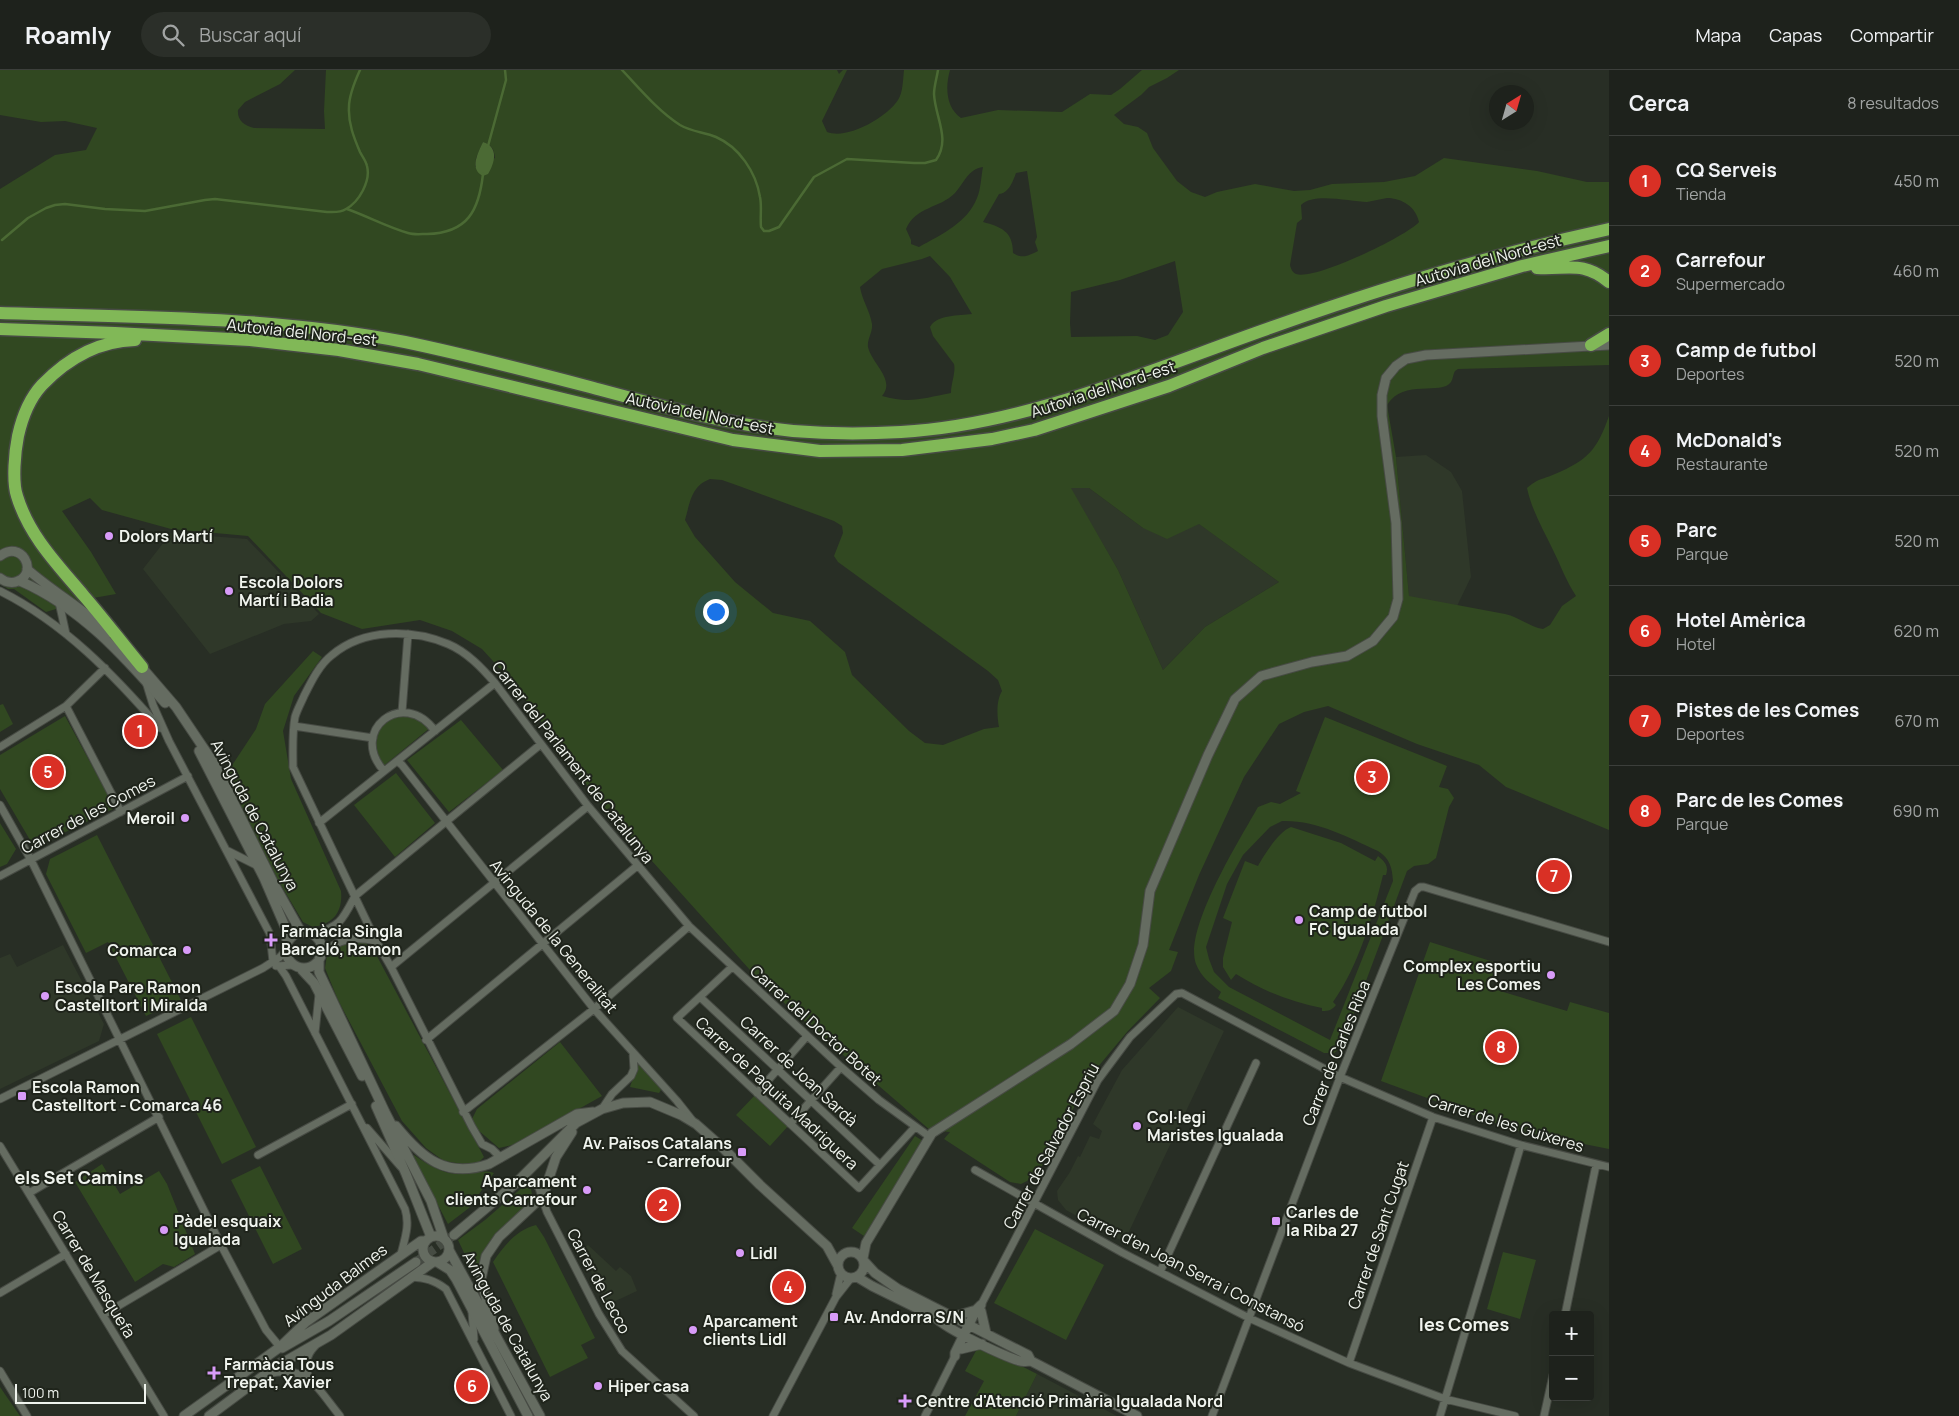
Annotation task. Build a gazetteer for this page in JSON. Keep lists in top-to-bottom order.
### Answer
{
  "streets": {
    "highway": ["Autovia del Nord-est"],
    "street": [
      "Carrer del Parlament de Catalunya",
      "Carrer de les Comes",
      "Avinguda de Catalunya",
      "Avinguda de la Generalitat",
      "Carrer del Doctor Botet",
      "Carrer de Carles Riba",
      "Carrer de Joan Sardà",
      "Carrer de Paquita Madriguera",
      "Carrer de les Guixeres",
      "Carrer de Salvador Espriu",
      "Carrer de Sant Cugat",
      "Carrer d'en Joan Serra i Constansó",
      "Carrer de Masquefa",
      "Carrer de Lecco",
      "Avinguda Balmes"
    ]
  },
  "crossings": [
    ["Carrer del Parlament de Catalunya", "Carrer del Doctor Botet"],
    ["Avinguda de Catalunya", "Avinguda Balmes"],
    ["Carrer de Carles Riba", "Carrer de les Guixeres"],
    ["Carrer de Carles Riba", "Carrer d'en Joan Serra i Constansó"],
    ["Carrer de Joan Sardà", "Carrer de Paquita Madriguera"],
    ["Carrer de les Guixeres", "Carrer de Salvador Espriu"],
    ["Carrer de les Guixeres", "Carrer de Sant Cugat"],
    ["Carrer de Salvador Espriu", "Carrer d'en Joan Serra i Constansó"],
    ["Carrer de Sant Cugat", "Carrer d'en Joan Serra i Constansó"]
  ],
  "districts": ["els Set Camins", "les Comes"],
  "places": {
    "other": [
      "Dolors Martí",
      "Escola Dolors Martí i Badia",
      "Meroil",
      "Camp de futbol FC Igualada",
      "Comarca",
      "Complex esportiu Les Comes",
      "Escola Pare Ramon Castelltort i Miralda",
      "Col·legi Maristes Igualada",
      "Aparcament clients Carrefour",
      "Pàdel esquaix Igualada",
      "Lidl",
      "Aparcament clients Lidl",
      "Hiper casa"
    ],
    "health": ["Farmàcia Singla Barceló, Ramon", "Farmàcia Tous Trepat, Xavier", "Centre d'Atenció Primària Igualada Nord"],
    "transit": [
      "Escola Ramon Castelltort - Comarca 46",
      "Av. Països Catalans - Carrefour",
      "Carles de la Riba 27",
      "Av. Andorra S/N"
    ]
  },
  "scale_bar": "100 m",
  "north": "top right",
  "page": {
    "header": "Roamly",
    "search": "Buscar aquí",
    "nav": ["Mapa", "Capas", "Compartir"],
    "heading": ["Cerca", "8 resultados"],
    "list": [
      {
        "mark": "1",
        "name": "CQ Serveis",
        "note": "Tienda",
        "value": "450 m"
      },
      {
        "mark": "2",
        "name": "Carrefour",
        "note": "Supermercado",
        "value": "460 m"
      },
      {
        "mark": "3",
        "name": "Camp de futbol",
        "note": "Deportes",
        "value": "520 m"
      },
      {
        "mark": "4",
        "name": "McDonald's",
        "note": "Restaurante",
        "value": "520 m"
      },
      {
        "mark": "5",
        "name": "Parc",
        "note": "Parque",
        "value": "520 m"
      },
      {
        "mark": "6",
        "name": "Hotel Amèrica",
        "note": "Hotel",
        "value": "620 m"
      },
      {
        "mark": "7",
        "name": "Pistes de les Comes",
        "note": "Deportes",
        "value": "670 m"
      },
      {
        "mark": "8",
        "name": "Parc de les Comes",
        "note": "Parque",
        "value": "690 m"
      }
    ],
    "pins": [
      "1",
      "5",
      "3",
      "7",
      "8",
      "2",
      "4",
      "6"
    ],
    "map_buttons": ["+", "−"],
    "scale": "100 m"
  }
}
